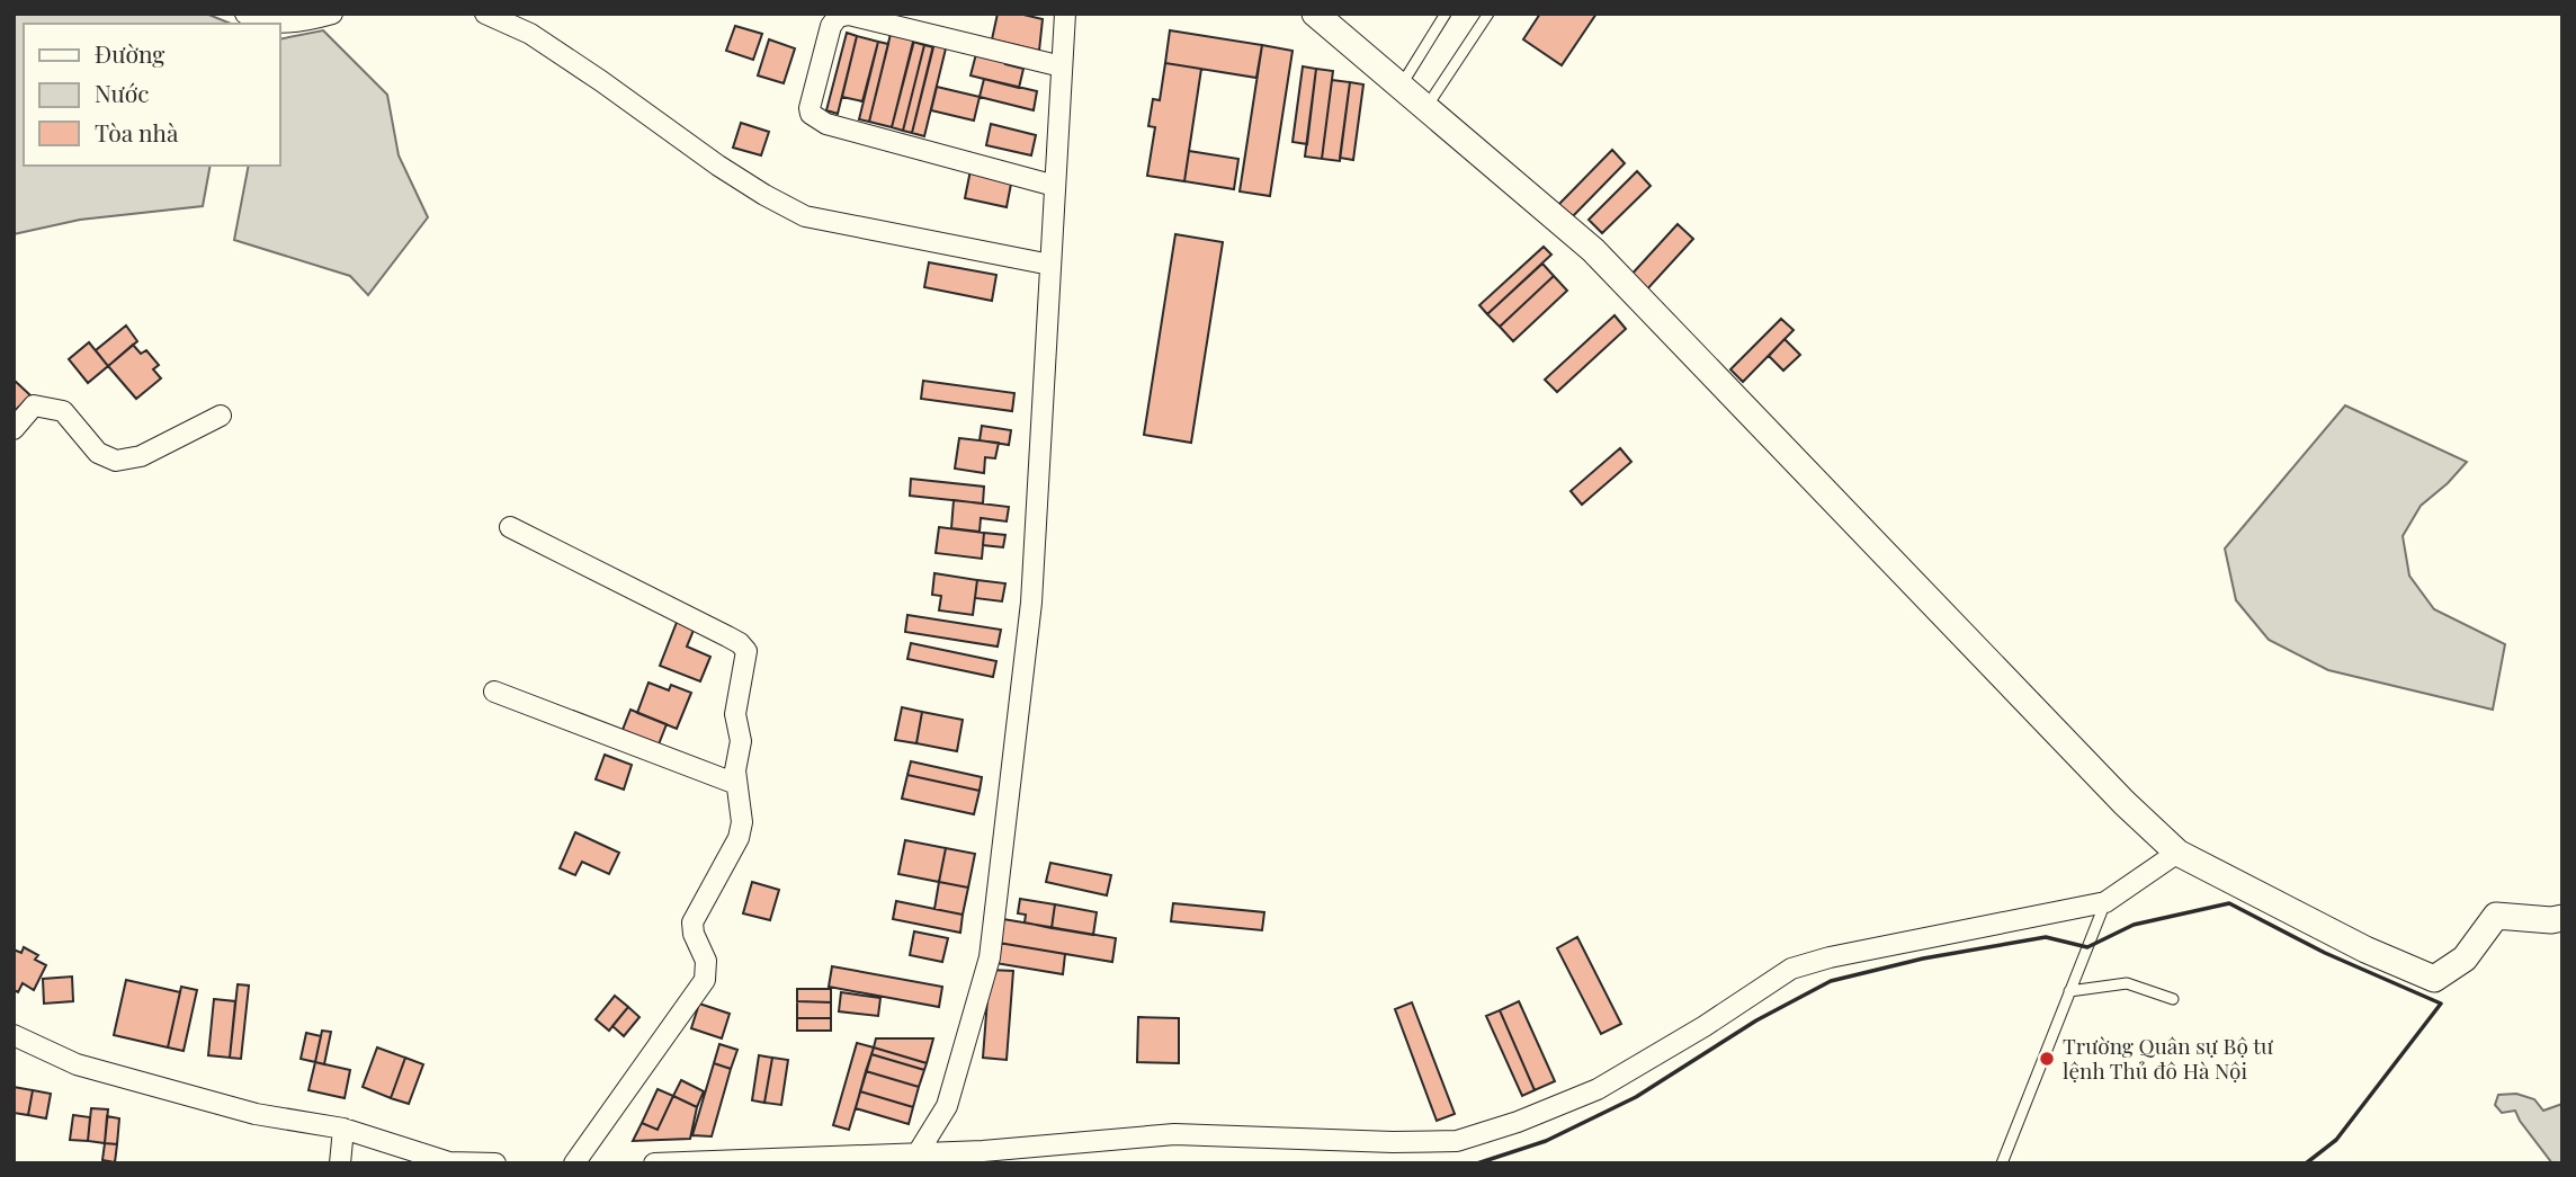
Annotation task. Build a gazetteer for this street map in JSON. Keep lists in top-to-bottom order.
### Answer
{
  "places": ["Trường Quân sự Bộ tư lệnh Thủ đô Hà Nội"],
  "legend": ["Đường", "Nước", "Tòa nhà"]
}
